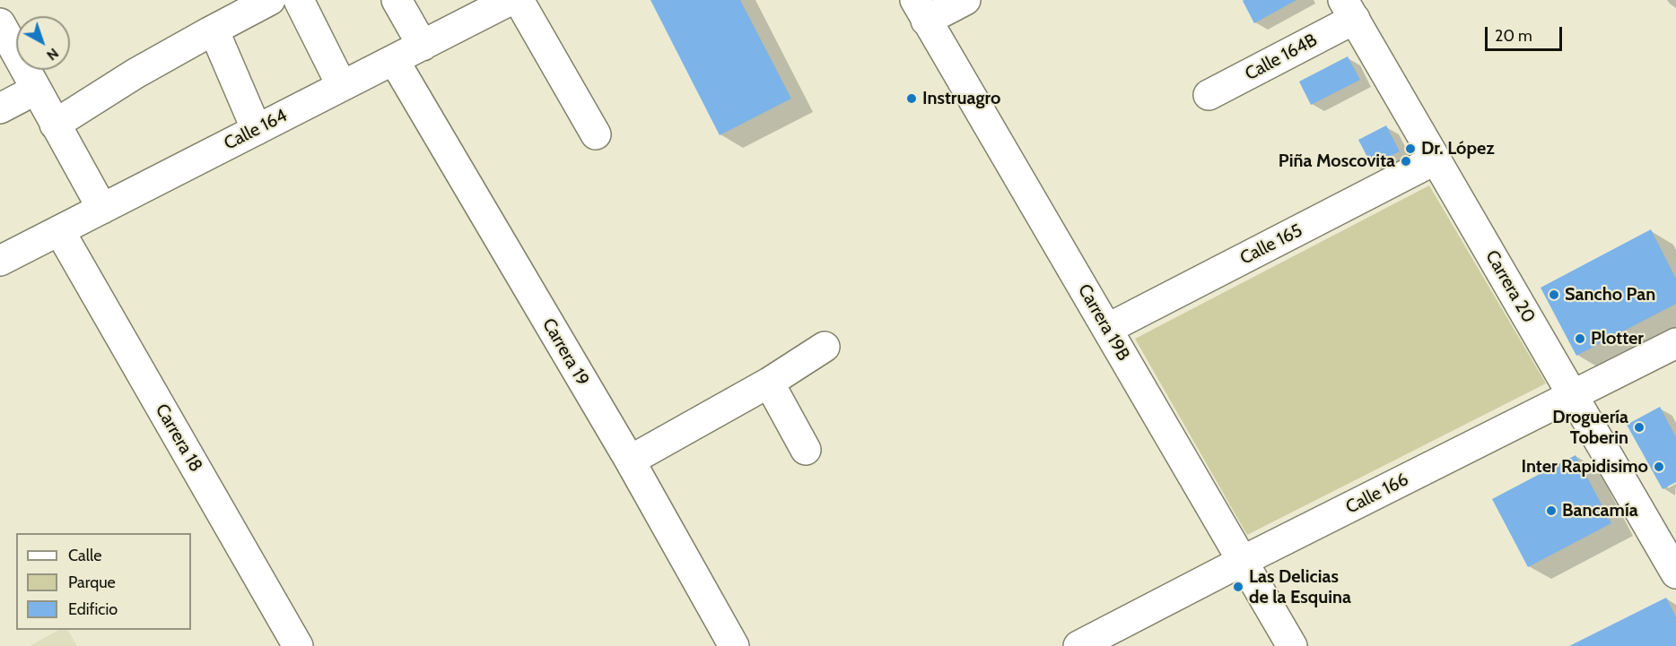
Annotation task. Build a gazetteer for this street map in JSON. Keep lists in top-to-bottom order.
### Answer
{
  "streets": {
    "street": [
      "Calle 164B",
      "Calle 164",
      "Calle 165",
      "Carrera 20",
      "Carrera 19B",
      "Carrera 19",
      "Carrera 18",
      "Calle 166"
    ]
  },
  "crossings": [
    ["Calle 164B", "Carrera 20"],
    ["Calle 164", "Carrera 19"],
    ["Calle 164", "Carrera 18"],
    ["Calle 165", "Carrera 20"],
    ["Calle 165", "Carrera 19B"],
    ["Carrera 20", "Calle 166"],
    ["Carrera 19B", "Calle 166"]
  ],
  "places": [
    "Instruagro",
    "Dr. López",
    "Piña Moscovita",
    "Sancho Pan",
    "Plotter",
    "Droguería Toberin",
    "Inter Rapidisimo",
    "Bancamía",
    "Las Delicias de la Esquina"
  ],
  "legend": ["Calle", "Parque", "Edificio"],
  "scale_bar": "20 m",
  "north": "bottom right"
}
